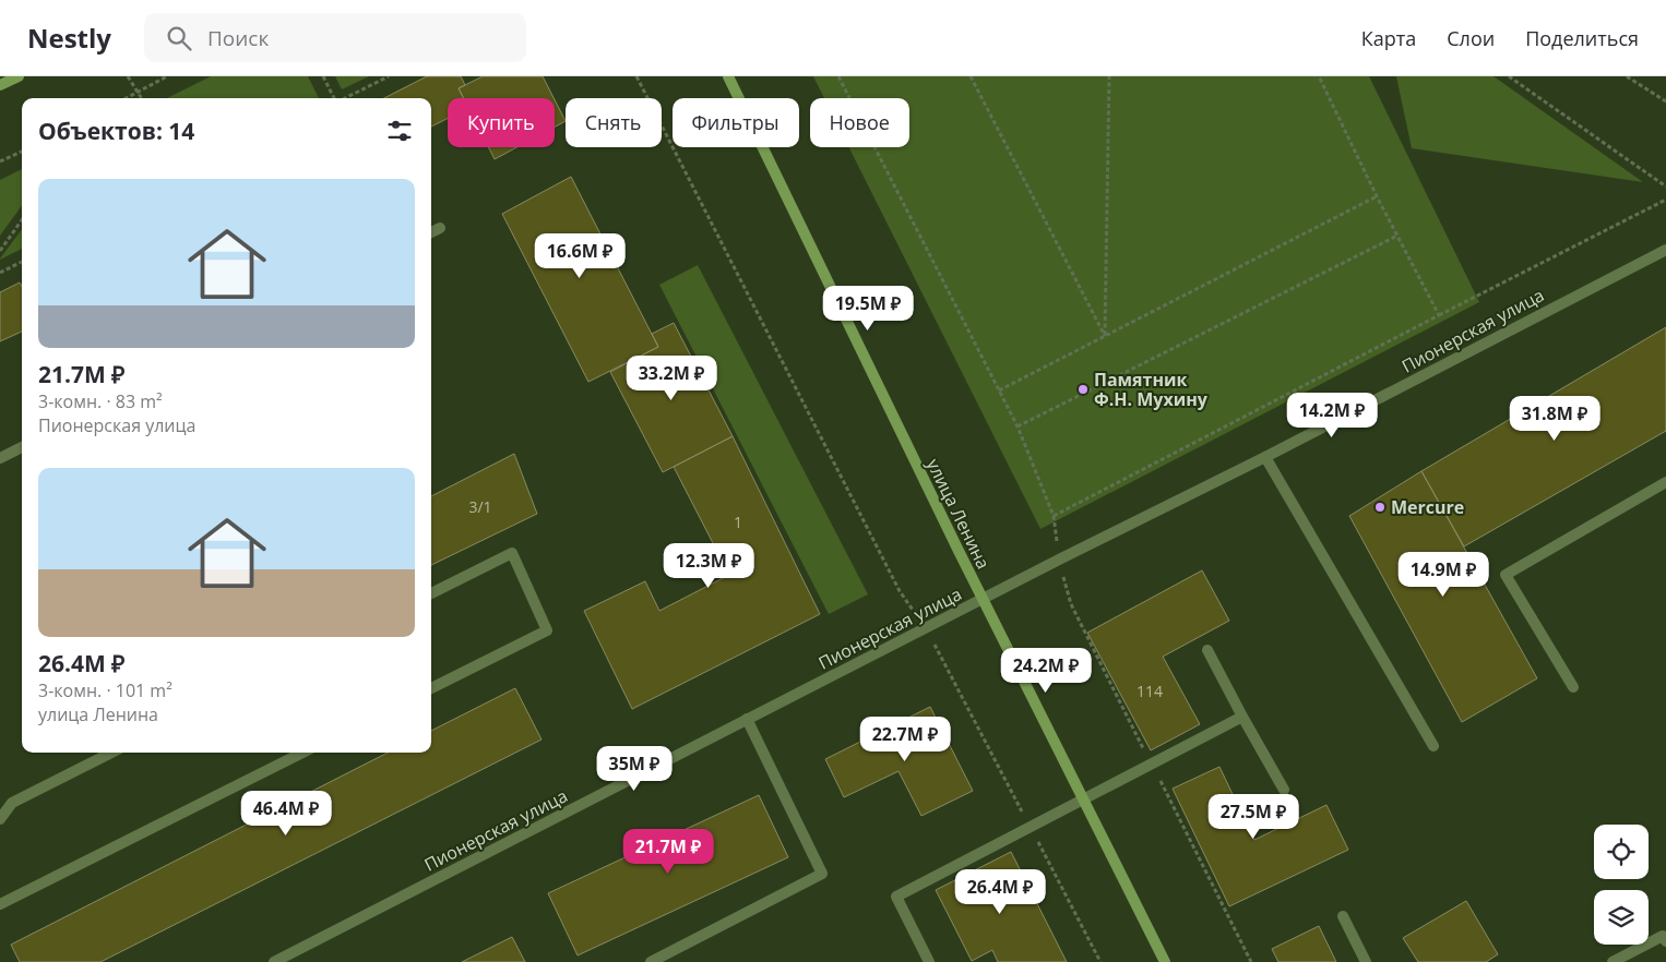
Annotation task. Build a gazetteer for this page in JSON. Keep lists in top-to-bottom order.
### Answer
{
  "streets": {
    "main road": ["улица Ленина"],
    "street": ["Пионерская улица"]
  },
  "crossings": [
    ["Пионерская улица", "улица Ленина"]
  ],
  "places": ["Памятник Ф.Н. Мухину", "Mercure"],
  "house_numbers": ["3/1", "1", "114"],
  "page": {
    "header": "Nestly",
    "search": "Поиск",
    "nav": ["Карта", "Слои", "Поделиться"],
    "chip": [
      "Купить",
      "Снять",
      "Фильтры",
      "Новое"
    ],
    "heading": "Объектов: 14",
    "list": [
      {
        "name": "21.7M ₽",
        "note": "3-комн. · 83 m² · Пионерская улица"
      },
      {
        "name": "26.4M ₽",
        "note": "3-комн. · 101 m² · улица Ленина"
      }
    ],
    "price": [
      "16.6M ₽",
      "19.5M ₽",
      "33.2M ₽",
      "14.2M ₽",
      "31.8M ₽",
      "12.3M ₽",
      "14.9M ₽",
      "24.2M ₽",
      "22.7M ₽",
      "35M ₽",
      "46.4M ₽",
      "27.5M ₽",
      "21.7M ₽",
      "26.4M ₽"
    ]
  }
}
